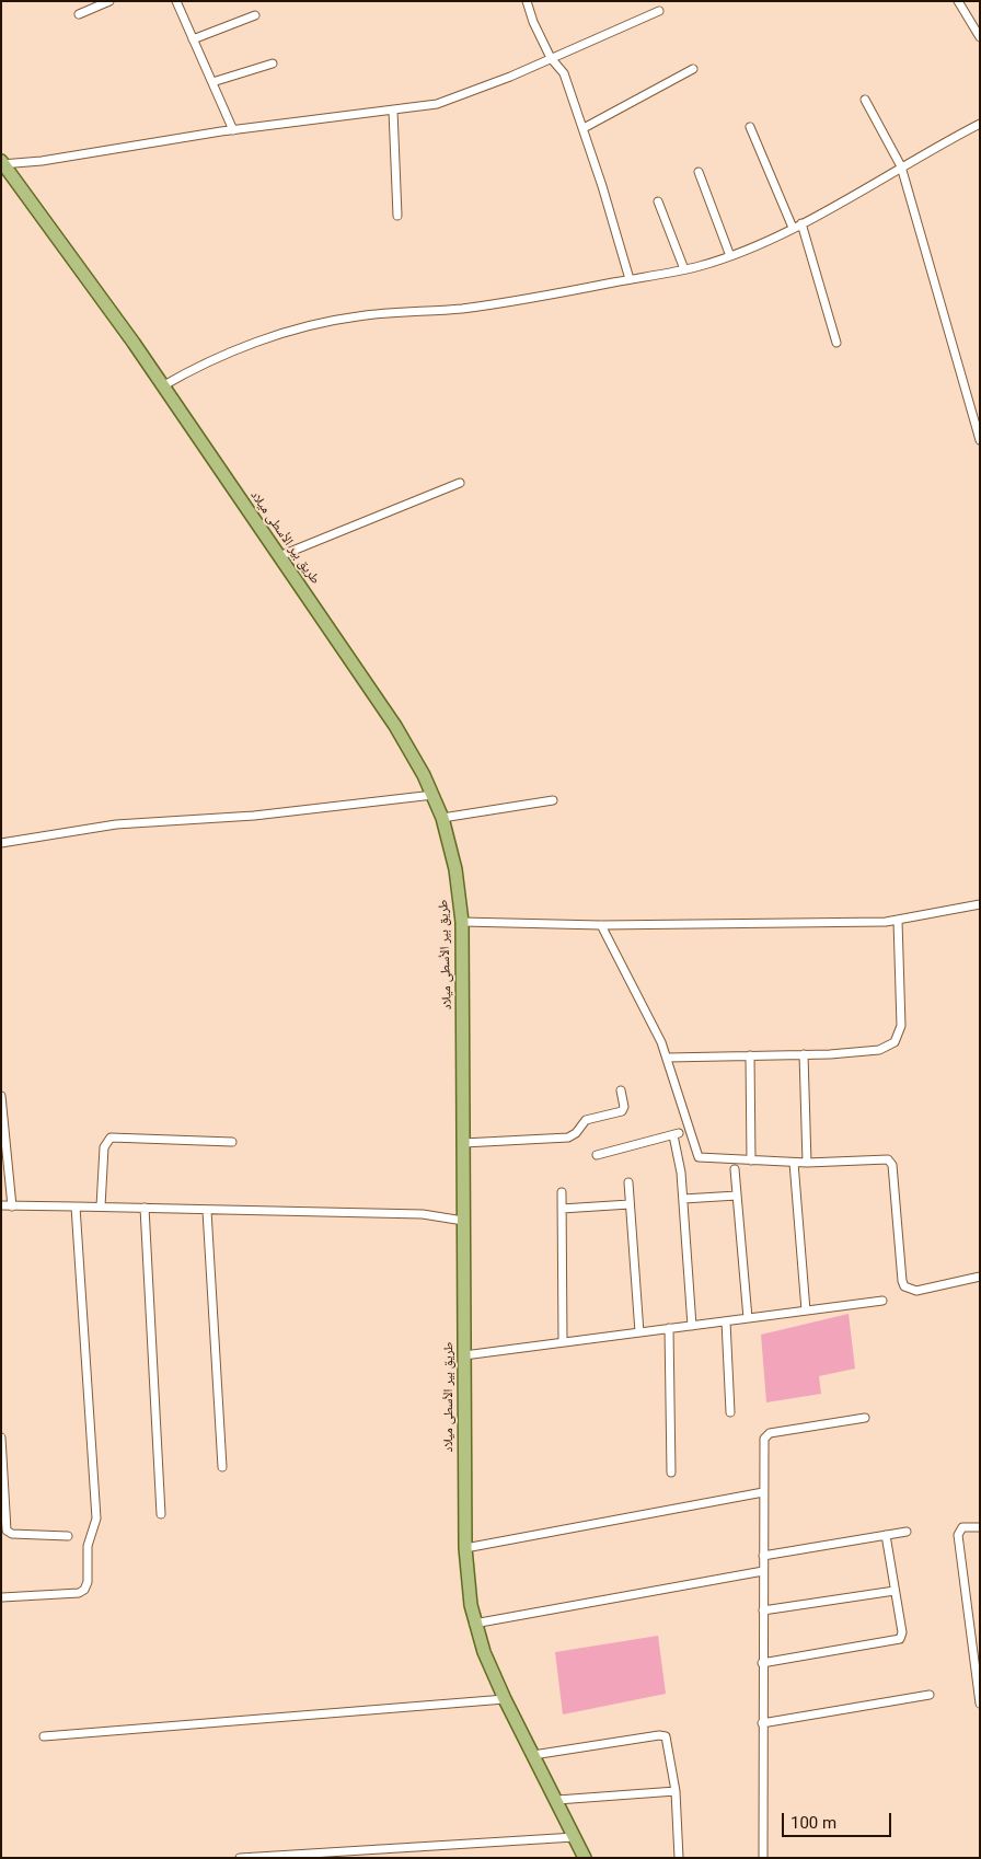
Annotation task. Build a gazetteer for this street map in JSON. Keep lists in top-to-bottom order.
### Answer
{
  "streets": {
    "main road": ["طريق بير الأسطى ميلاد"]
  },
  "scale_bar": "100 m"
}
